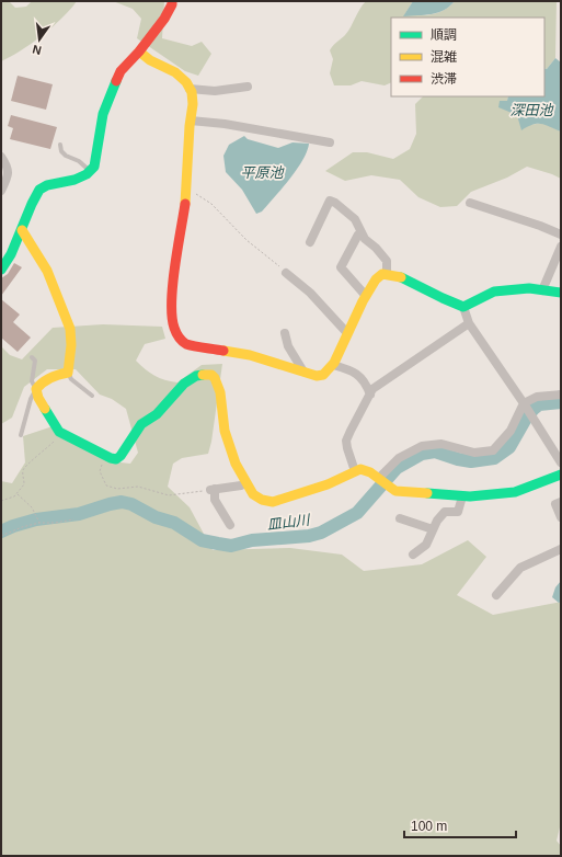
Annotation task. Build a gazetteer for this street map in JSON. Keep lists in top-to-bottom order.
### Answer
{
  "water": ["深田池", "平原池", "皿山川"],
  "legend": ["順調", "混雑", "渋滞"],
  "scale_bar": "100 m",
  "north": "bottom"
}
